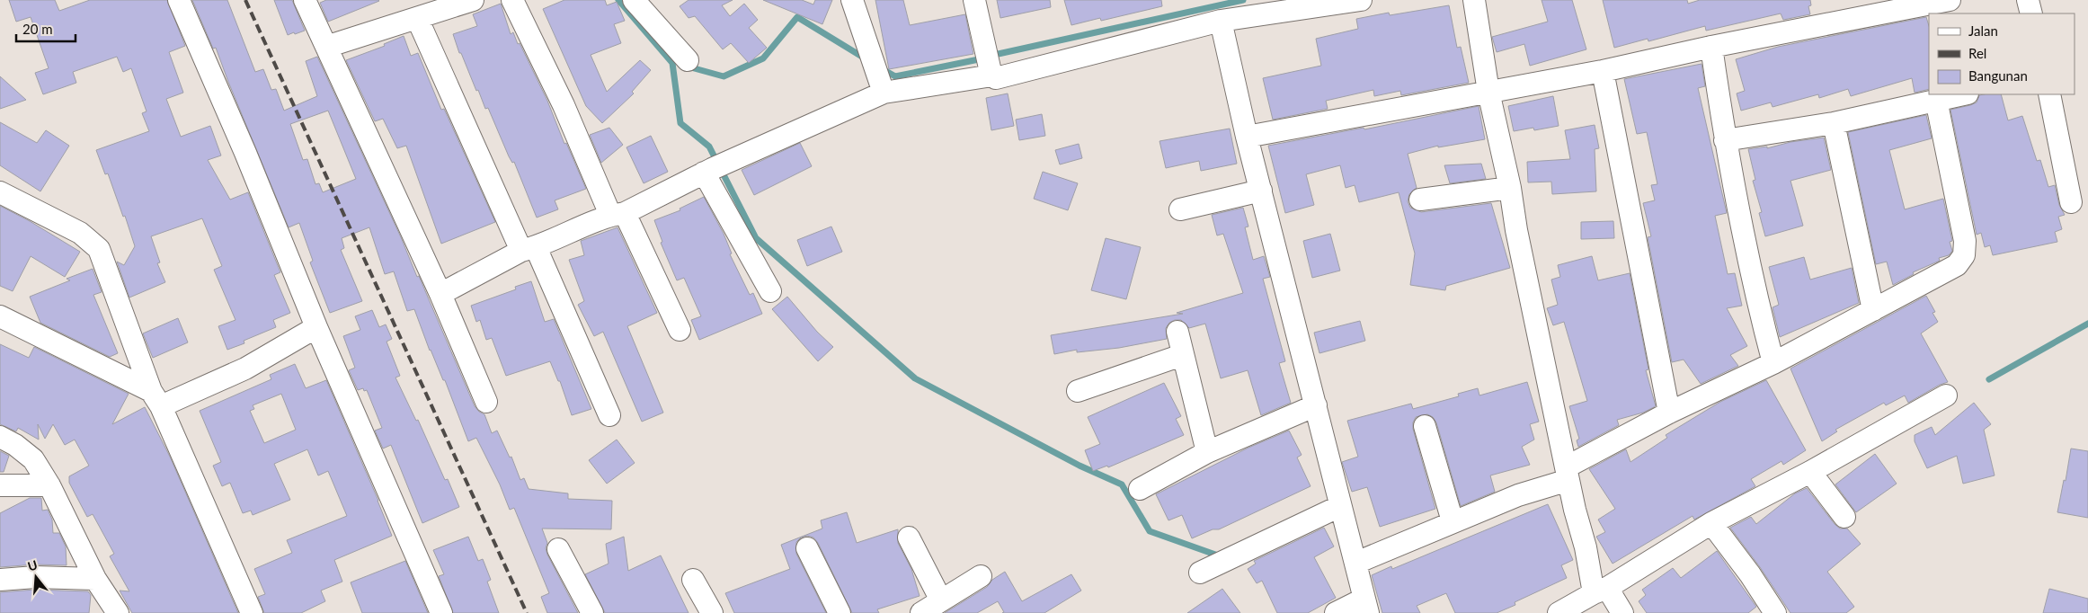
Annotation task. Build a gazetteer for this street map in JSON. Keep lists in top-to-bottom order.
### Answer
{
  "legend": ["Jalan", "Rel", "Bangunan"],
  "scale_bar": "20 m",
  "north": "top"
}
